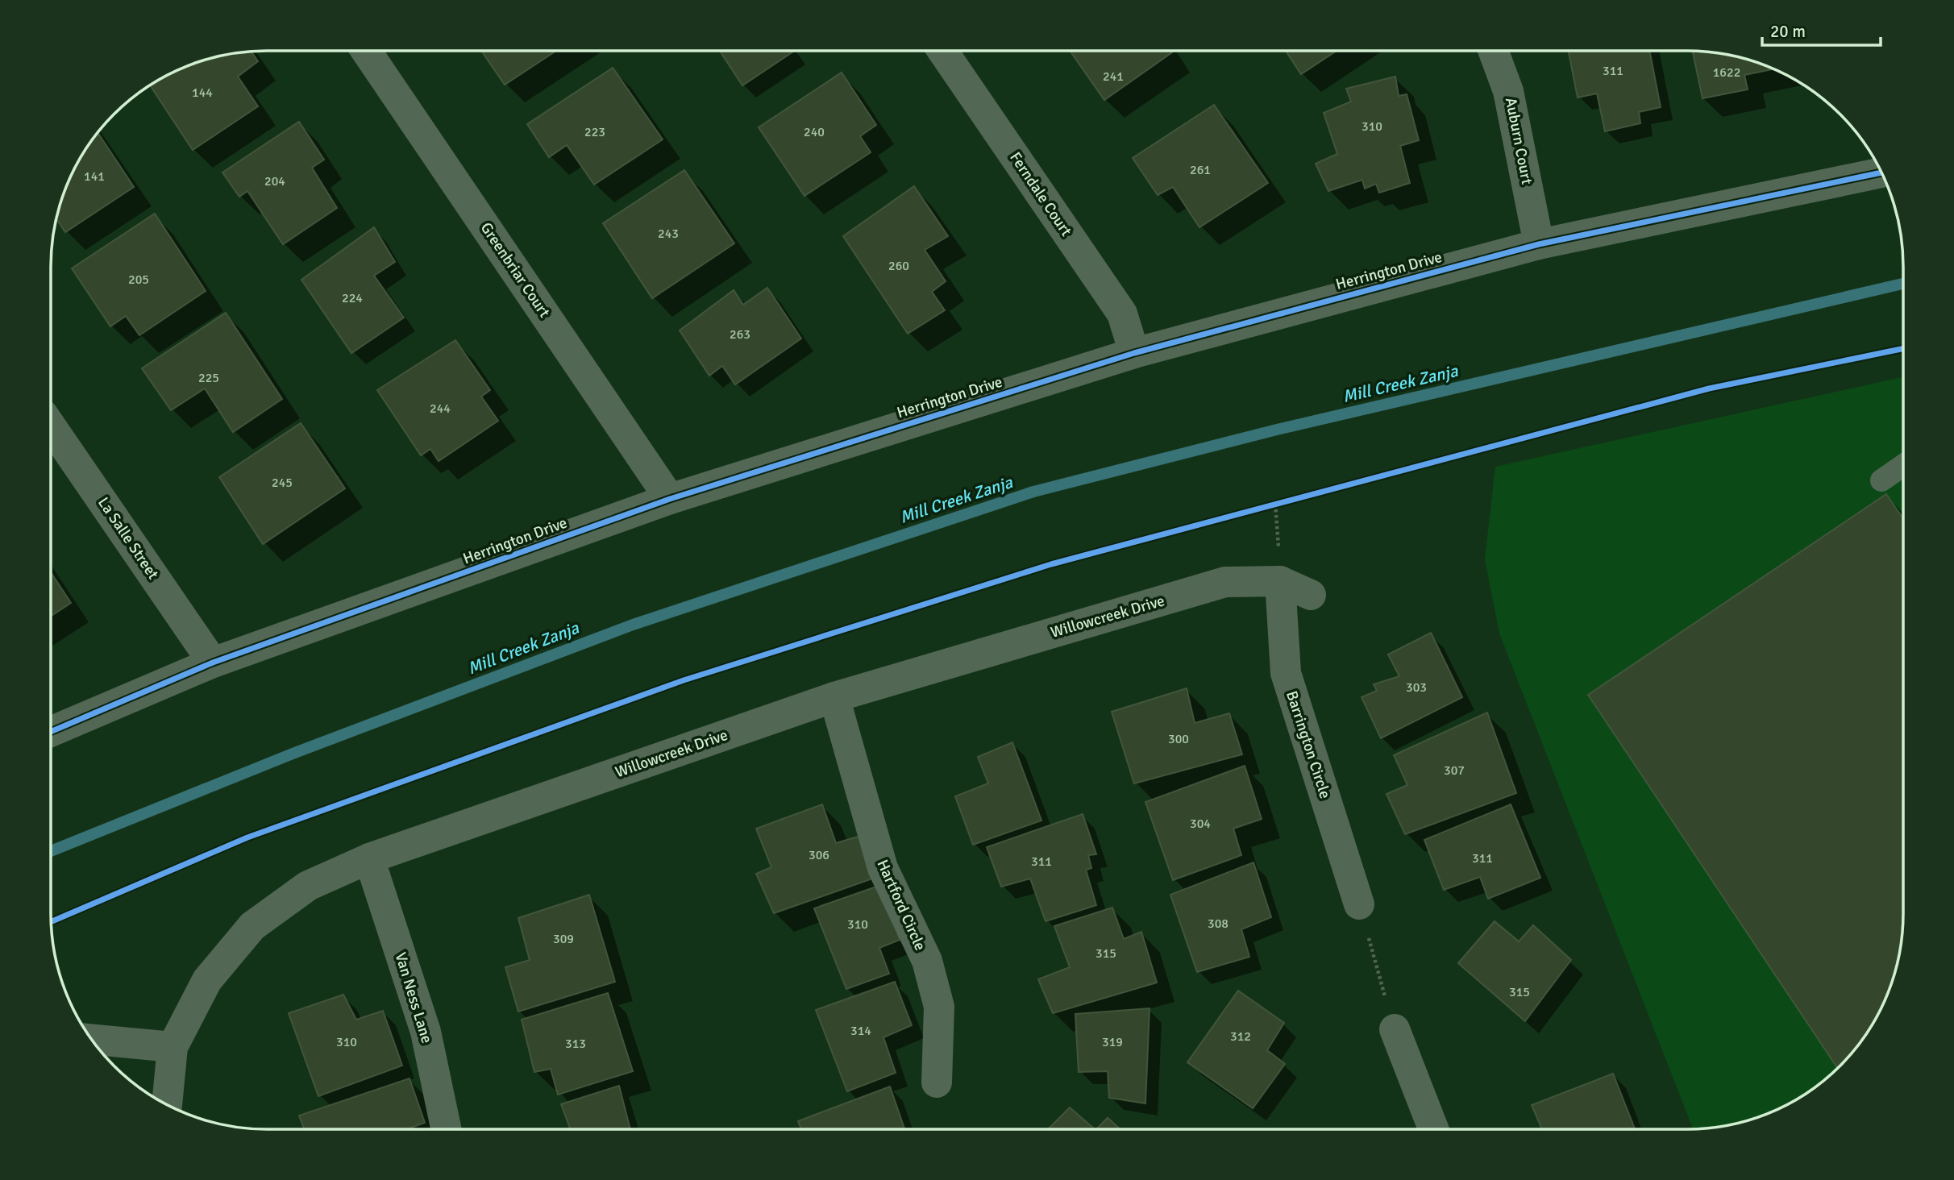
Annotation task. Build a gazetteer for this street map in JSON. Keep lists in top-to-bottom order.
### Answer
{
  "streets": {
    "street": [
      "Auburn Court",
      "Ferndale Court",
      "Greenbriar Court",
      "Herrington Drive",
      "La Salle Street",
      "Willowcreek Drive",
      "Barrington Circle",
      "Hartford Circle",
      "Van Ness Lane"
    ]
  },
  "crossings": [
    ["Auburn Court", "Herrington Drive"],
    ["Ferndale Court", "Herrington Drive"],
    ["Greenbriar Court", "Herrington Drive"],
    ["Herrington Drive", "La Salle Street"],
    ["Willowcreek Drive", "Barrington Circle"],
    ["Willowcreek Drive", "Hartford Circle"],
    ["Willowcreek Drive", "Van Ness Lane"]
  ],
  "water": ["Mill Creek Zanja"],
  "house_numbers": [
    "311",
    "1622",
    "241",
    "144",
    "310",
    "223",
    "240",
    "261",
    "141",
    "204",
    "243",
    "260",
    "205",
    "224",
    "263",
    "225",
    "244",
    "245",
    "303",
    "300",
    "307",
    "304",
    "306",
    "311",
    "311",
    "308",
    "310",
    "309",
    "315",
    "315",
    "314",
    "312",
    "310",
    "319",
    "313"
  ],
  "scale_bar": "20 m"
}
